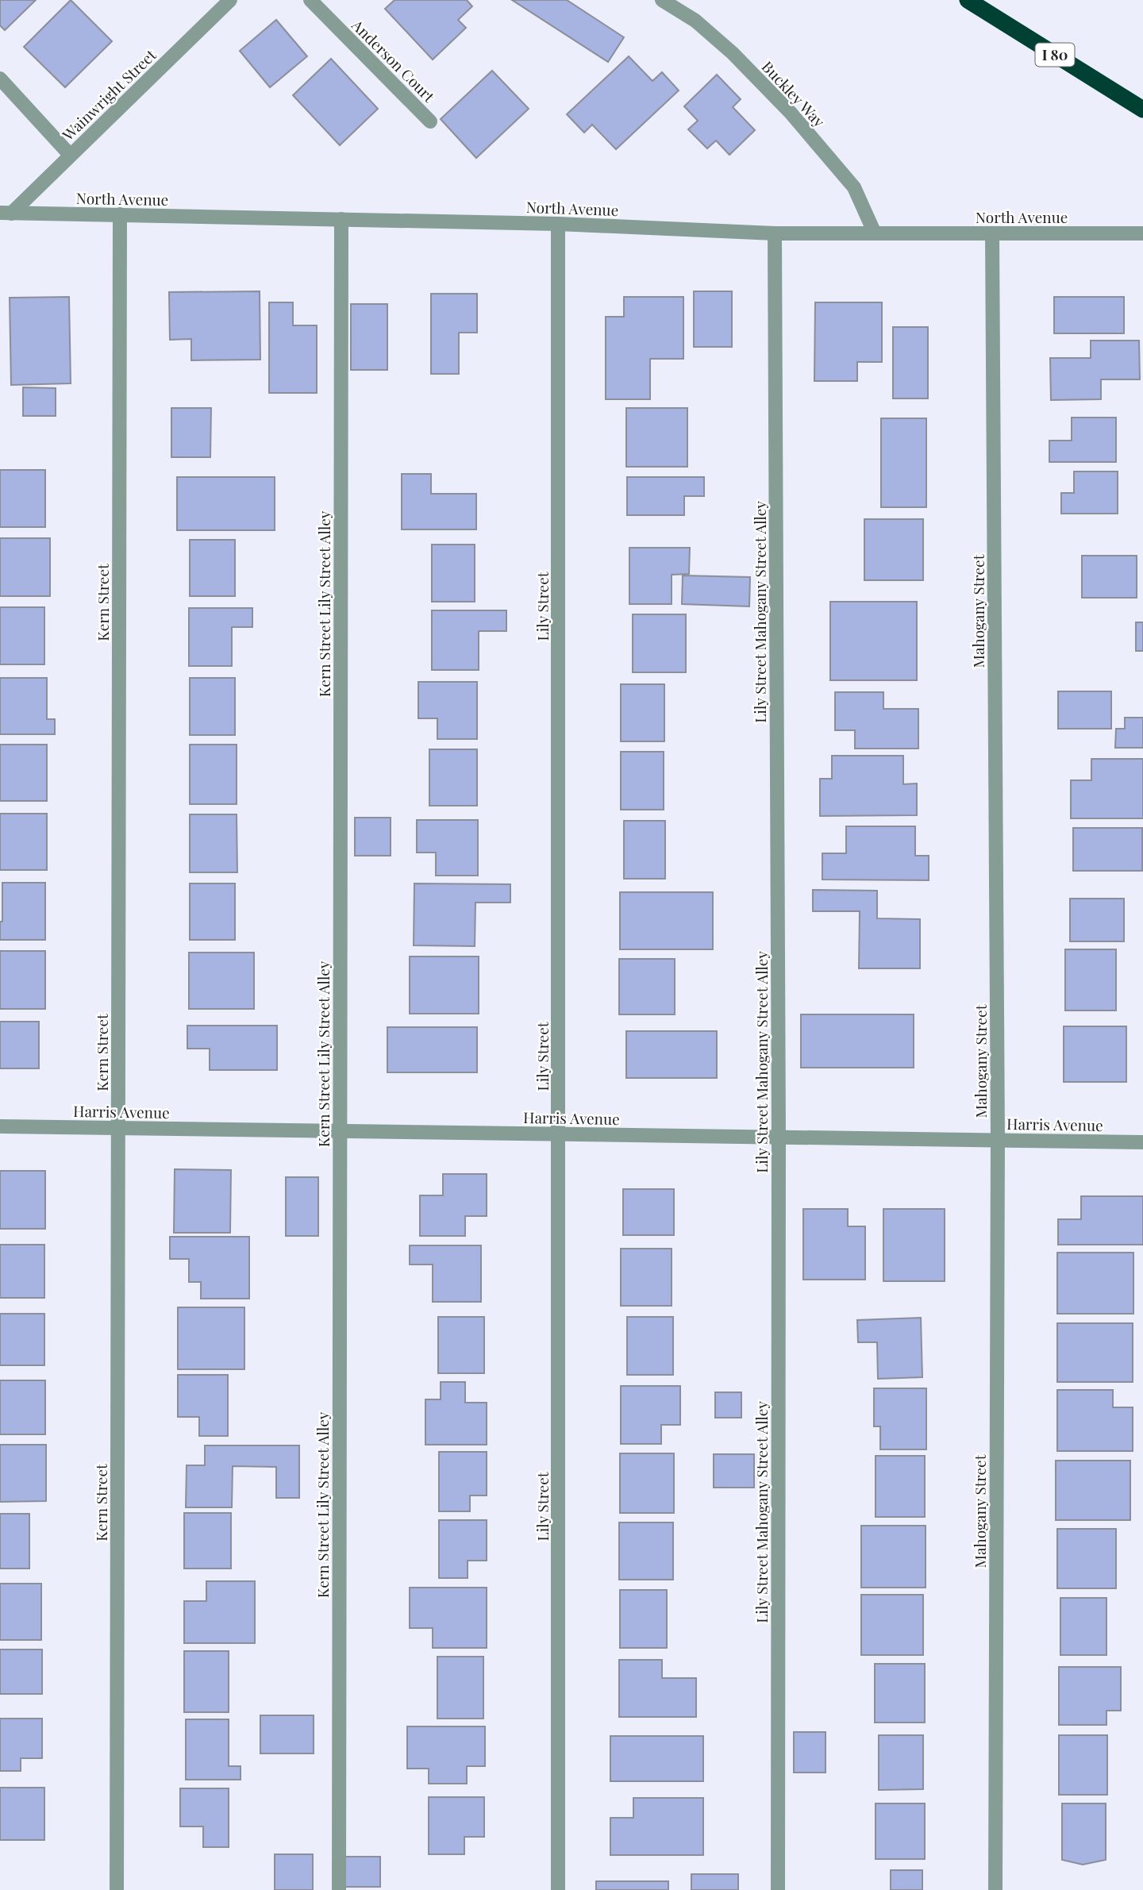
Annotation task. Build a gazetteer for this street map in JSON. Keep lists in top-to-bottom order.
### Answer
{
  "streets": {
    "highway": ["I 80"],
    "street": [
      "Anderson Court",
      "Buckley Way",
      "Wainwright Street",
      "North Avenue",
      "Kern Street",
      "Kern Street Lily Street Alley",
      "Lily Street",
      "Mahogany Street",
      "Lily Street Mahogany Street Alley",
      "Harris Avenue"
    ]
  },
  "crossings": [
    ["Buckley Way", "North Avenue"],
    ["Wainwright Street", "North Avenue"],
    ["North Avenue", "Kern Street"],
    ["North Avenue", "Kern Street Lily Street Alley"],
    ["North Avenue", "Lily Street"],
    ["North Avenue", "Mahogany Street"],
    ["North Avenue", "Lily Street Mahogany Street Alley"],
    ["Kern Street", "Harris Avenue"],
    ["Kern Street Lily Street Alley", "Harris Avenue"],
    ["Lily Street", "Harris Avenue"],
    ["Mahogany Street", "Harris Avenue"],
    ["Lily Street Mahogany Street Alley", "Harris Avenue"]
  ]
}
